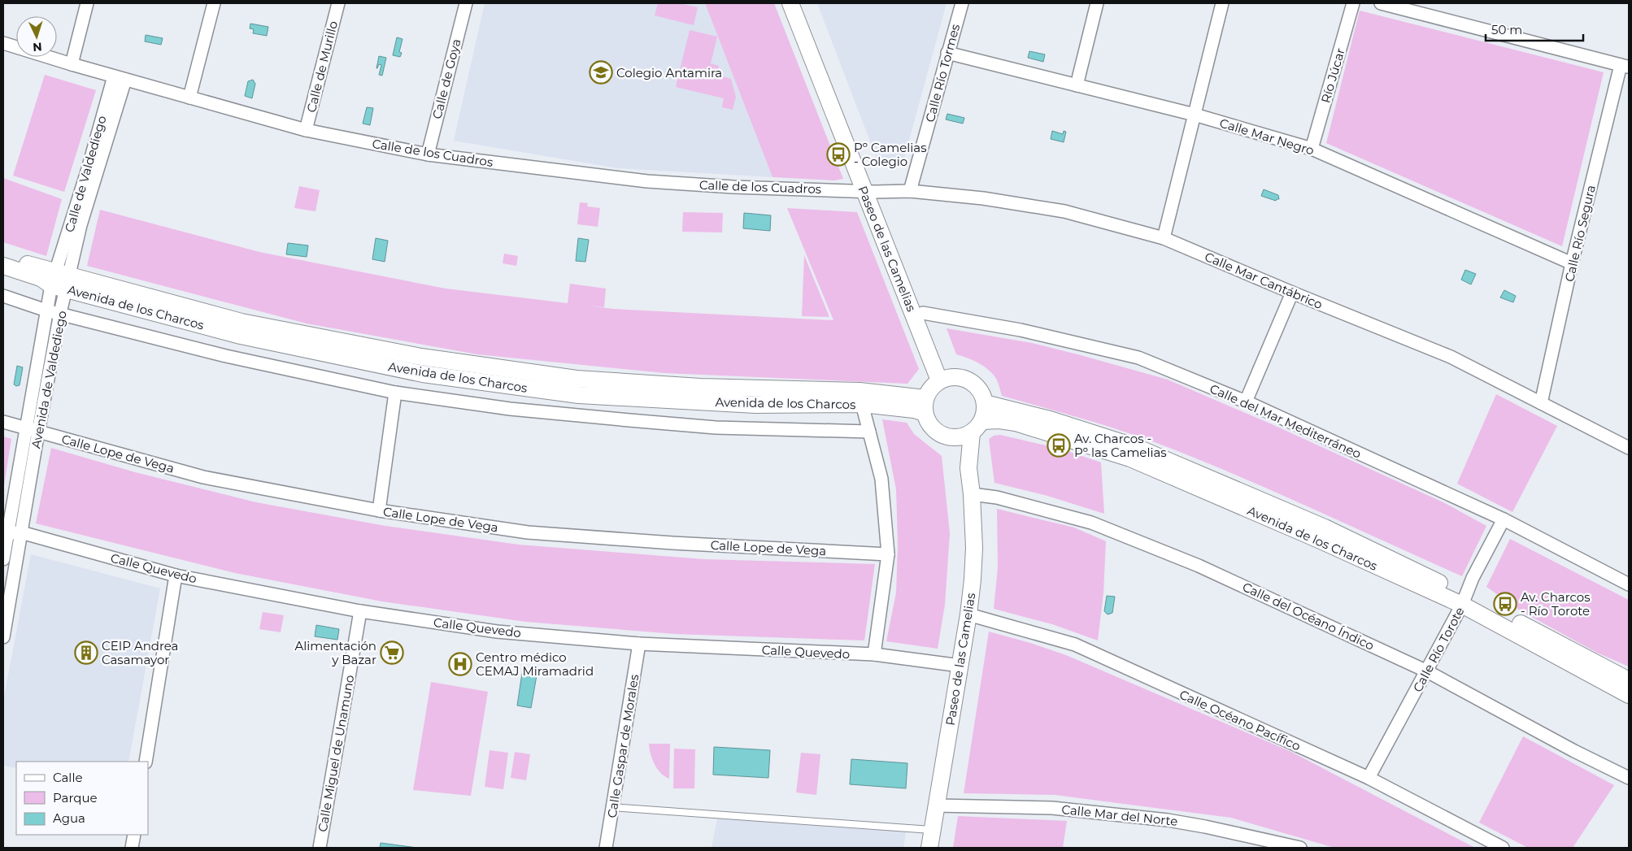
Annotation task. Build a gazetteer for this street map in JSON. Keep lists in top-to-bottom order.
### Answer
{
  "streets": {
    "street": [
      "Calle de Murillo",
      "Calle Río Tormes",
      "Río Júcar",
      "Calle de Goya",
      "Calle Mar Negro",
      "Calle de los Cuadros",
      "Calle Río Segura",
      "Paseo de las Camelias",
      "Calle Mar Cantábrico",
      "Avenida de los Charcos",
      "Avenida de Valdediego",
      "Calle del Mar Mediterráneo",
      "Calle Lope de Vega",
      "Calle Quevedo",
      "Calle del Océano Índico",
      "Calle Río Torote",
      "Calle Océano Pacífico",
      "Calle Gaspar de Morales",
      "Calle Miguel de Unamuno",
      "Calle Mar del Norte"
    ]
  },
  "crossings": [
    ["Calle de Murillo", "Calle de los Cuadros"],
    ["Calle Río Tormes", "Calle Mar Negro"],
    ["Calle Río Tormes", "Calle Mar Cantábrico"],
    ["Río Júcar", "Calle Mar Negro"],
    ["Calle de Goya", "Calle de los Cuadros"],
    ["Calle Mar Negro", "Calle Río Segura"],
    ["Calle de los Cuadros", "Paseo de las Camelias"],
    ["Calle de los Cuadros", "Calle Mar Cantábrico"],
    ["Calle de los Cuadros", "Avenida de Valdediego"],
    ["Calle Río Segura", "Calle Mar Cantábrico"],
    ["Paseo de las Camelias", "Calle Mar Cantábrico"],
    ["Paseo de las Camelias", "Avenida de los Charcos"],
    ["Paseo de las Camelias", "Calle del Mar Mediterráneo"],
    ["Paseo de las Camelias", "Calle Quevedo"],
    ["Paseo de las Camelias", "Calle del Océano Índico"],
    ["Paseo de las Camelias", "Calle Océano Pacífico"],
    ["Paseo de las Camelias", "Calle Mar del Norte"],
    ["Avenida de los Charcos", "Avenida de Valdediego"],
    ["Avenida de los Charcos", "Calle Río Torote"],
    ["Avenida de Valdediego", "Calle Lope de Vega"],
    ["Avenida de Valdediego", "Calle Quevedo"],
    ["Calle del Mar Mediterráneo", "Calle Río Torote"],
    ["Calle Quevedo", "Calle Gaspar de Morales"],
    ["Calle Quevedo", "Calle Miguel de Unamuno"],
    ["Calle del Océano Índico", "Calle Río Torote"],
    ["Calle Río Torote", "Calle Océano Pacífico"]
  ],
  "places": {
    "school or university": ["Colegio Antamira"],
    "bus stop": ["Pº Camelias - Colegio", "Av. Charcos - Pº las Camelias", "Av. Charcos - Río Torote"],
    "building": ["CEIP Andrea Casamayor"],
    "supermarket": ["Alimentación y Bazar"],
    "hospital": ["Centro médico CEMAJ Miramadrid"]
  },
  "legend": ["Calle", "Parque", "Agua"],
  "scale_bar": "50 m",
  "north": "bottom"
}
